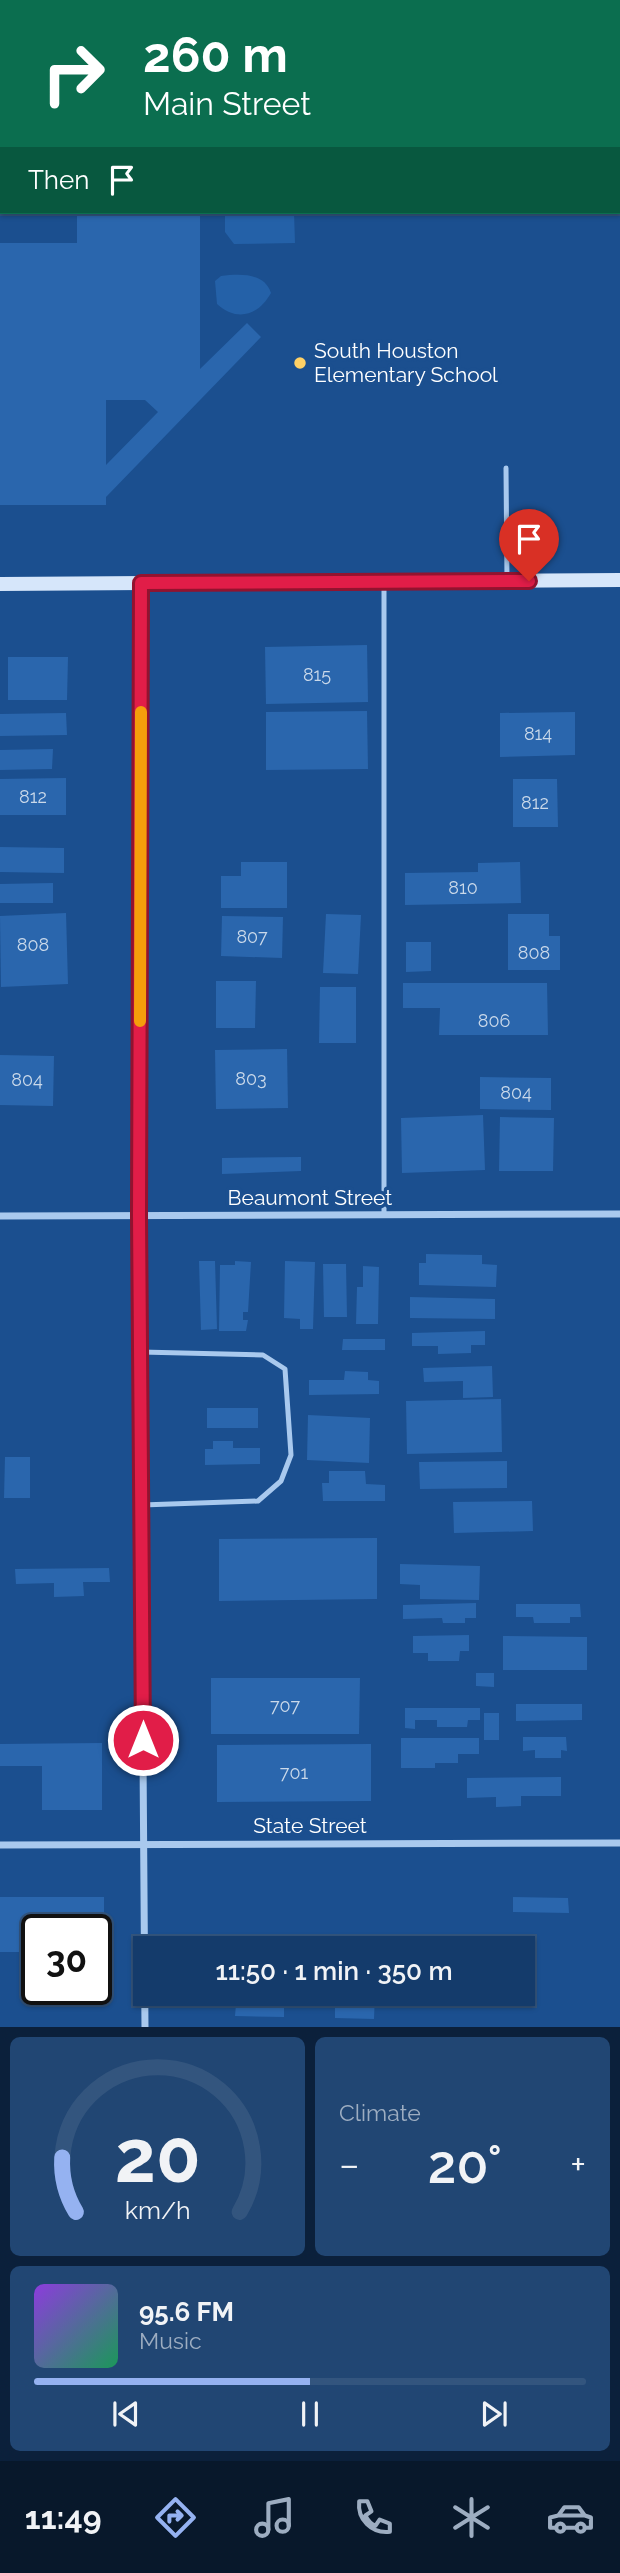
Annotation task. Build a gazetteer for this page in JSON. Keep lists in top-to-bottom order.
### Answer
{
  "streets": {
    "street": ["Beaumont Street", "State Street"]
  },
  "places": ["South Houston Elementary School"],
  "house_numbers": [
    "815",
    "814",
    "812",
    "812",
    "810",
    "807",
    "808",
    "808",
    "806",
    "803",
    "804",
    "804",
    "707",
    "701"
  ],
  "page": {
    "turn": ["260 m", "Main Street"],
    "then": "Then",
    "limit": "30",
    "trip": "11:50 · 1 min · 350 m",
    "tile": "Climate",
    "heat": ["−", "20°", "+"],
    "song": ["95.6 FM", "Music"],
    "tabs": "11:49",
    "gauge": ["20", "km/h"]
  }
}
